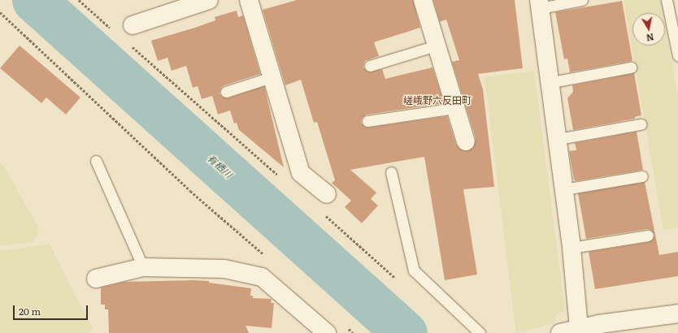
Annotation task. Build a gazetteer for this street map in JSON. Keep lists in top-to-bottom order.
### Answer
{
  "districts": ["嵯峨野六反田町"],
  "water": ["有栖川"],
  "scale_bar": "20 m",
  "north": "bottom"
}
